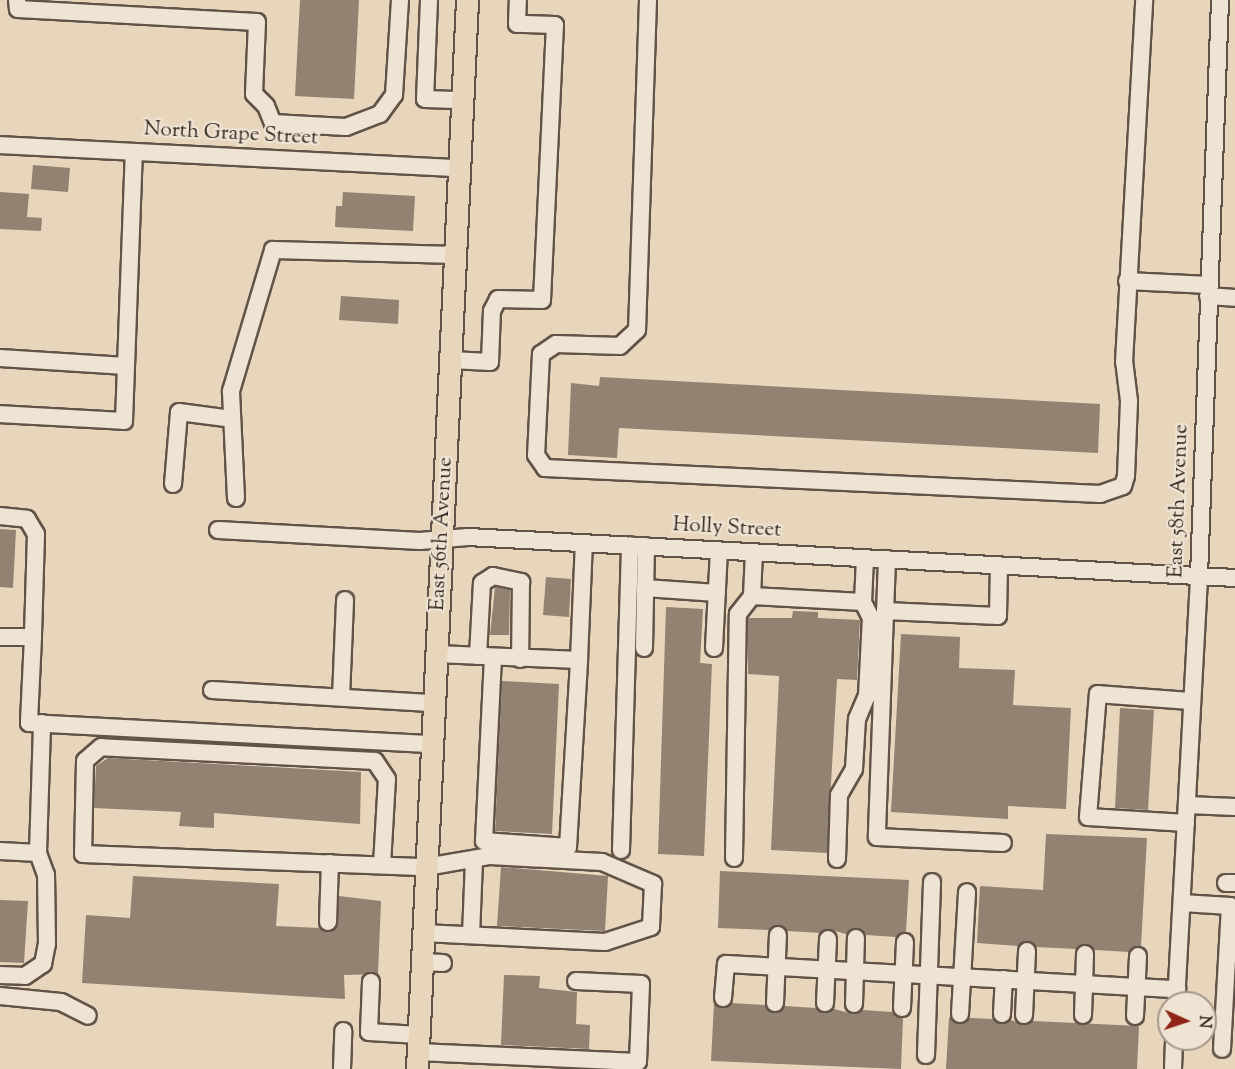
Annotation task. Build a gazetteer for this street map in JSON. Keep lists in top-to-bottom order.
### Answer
{
  "streets": {
    "main road": ["East 56th Avenue"],
    "street": ["North Grape Street", "East 58th Avenue", "Holly Street"]
  },
  "crossings": [
    ["North Grape Street", "East 56th Avenue"],
    ["East 58th Avenue", "Holly Street"],
    ["Holly Street", "East 56th Avenue"]
  ],
  "north": "right"
}
